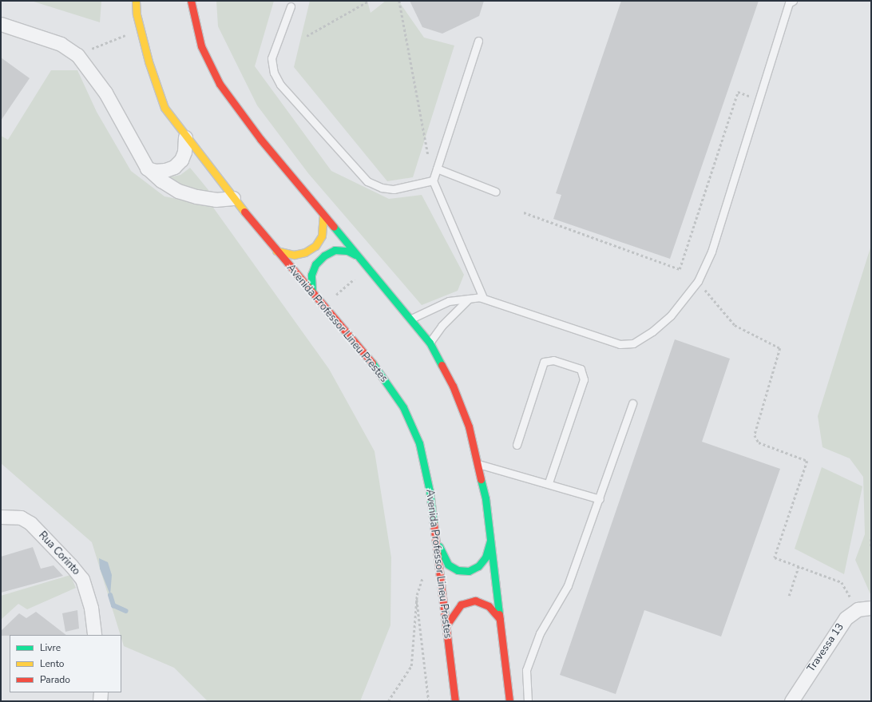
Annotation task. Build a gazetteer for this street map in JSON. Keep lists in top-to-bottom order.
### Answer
{
  "streets": {
    "main road": ["Avenida Professor Lineu Prestes"],
    "street": ["Rua Corinto", "Travessa 13"]
  },
  "legend": ["Livre", "Lento", "Parado"]
}
